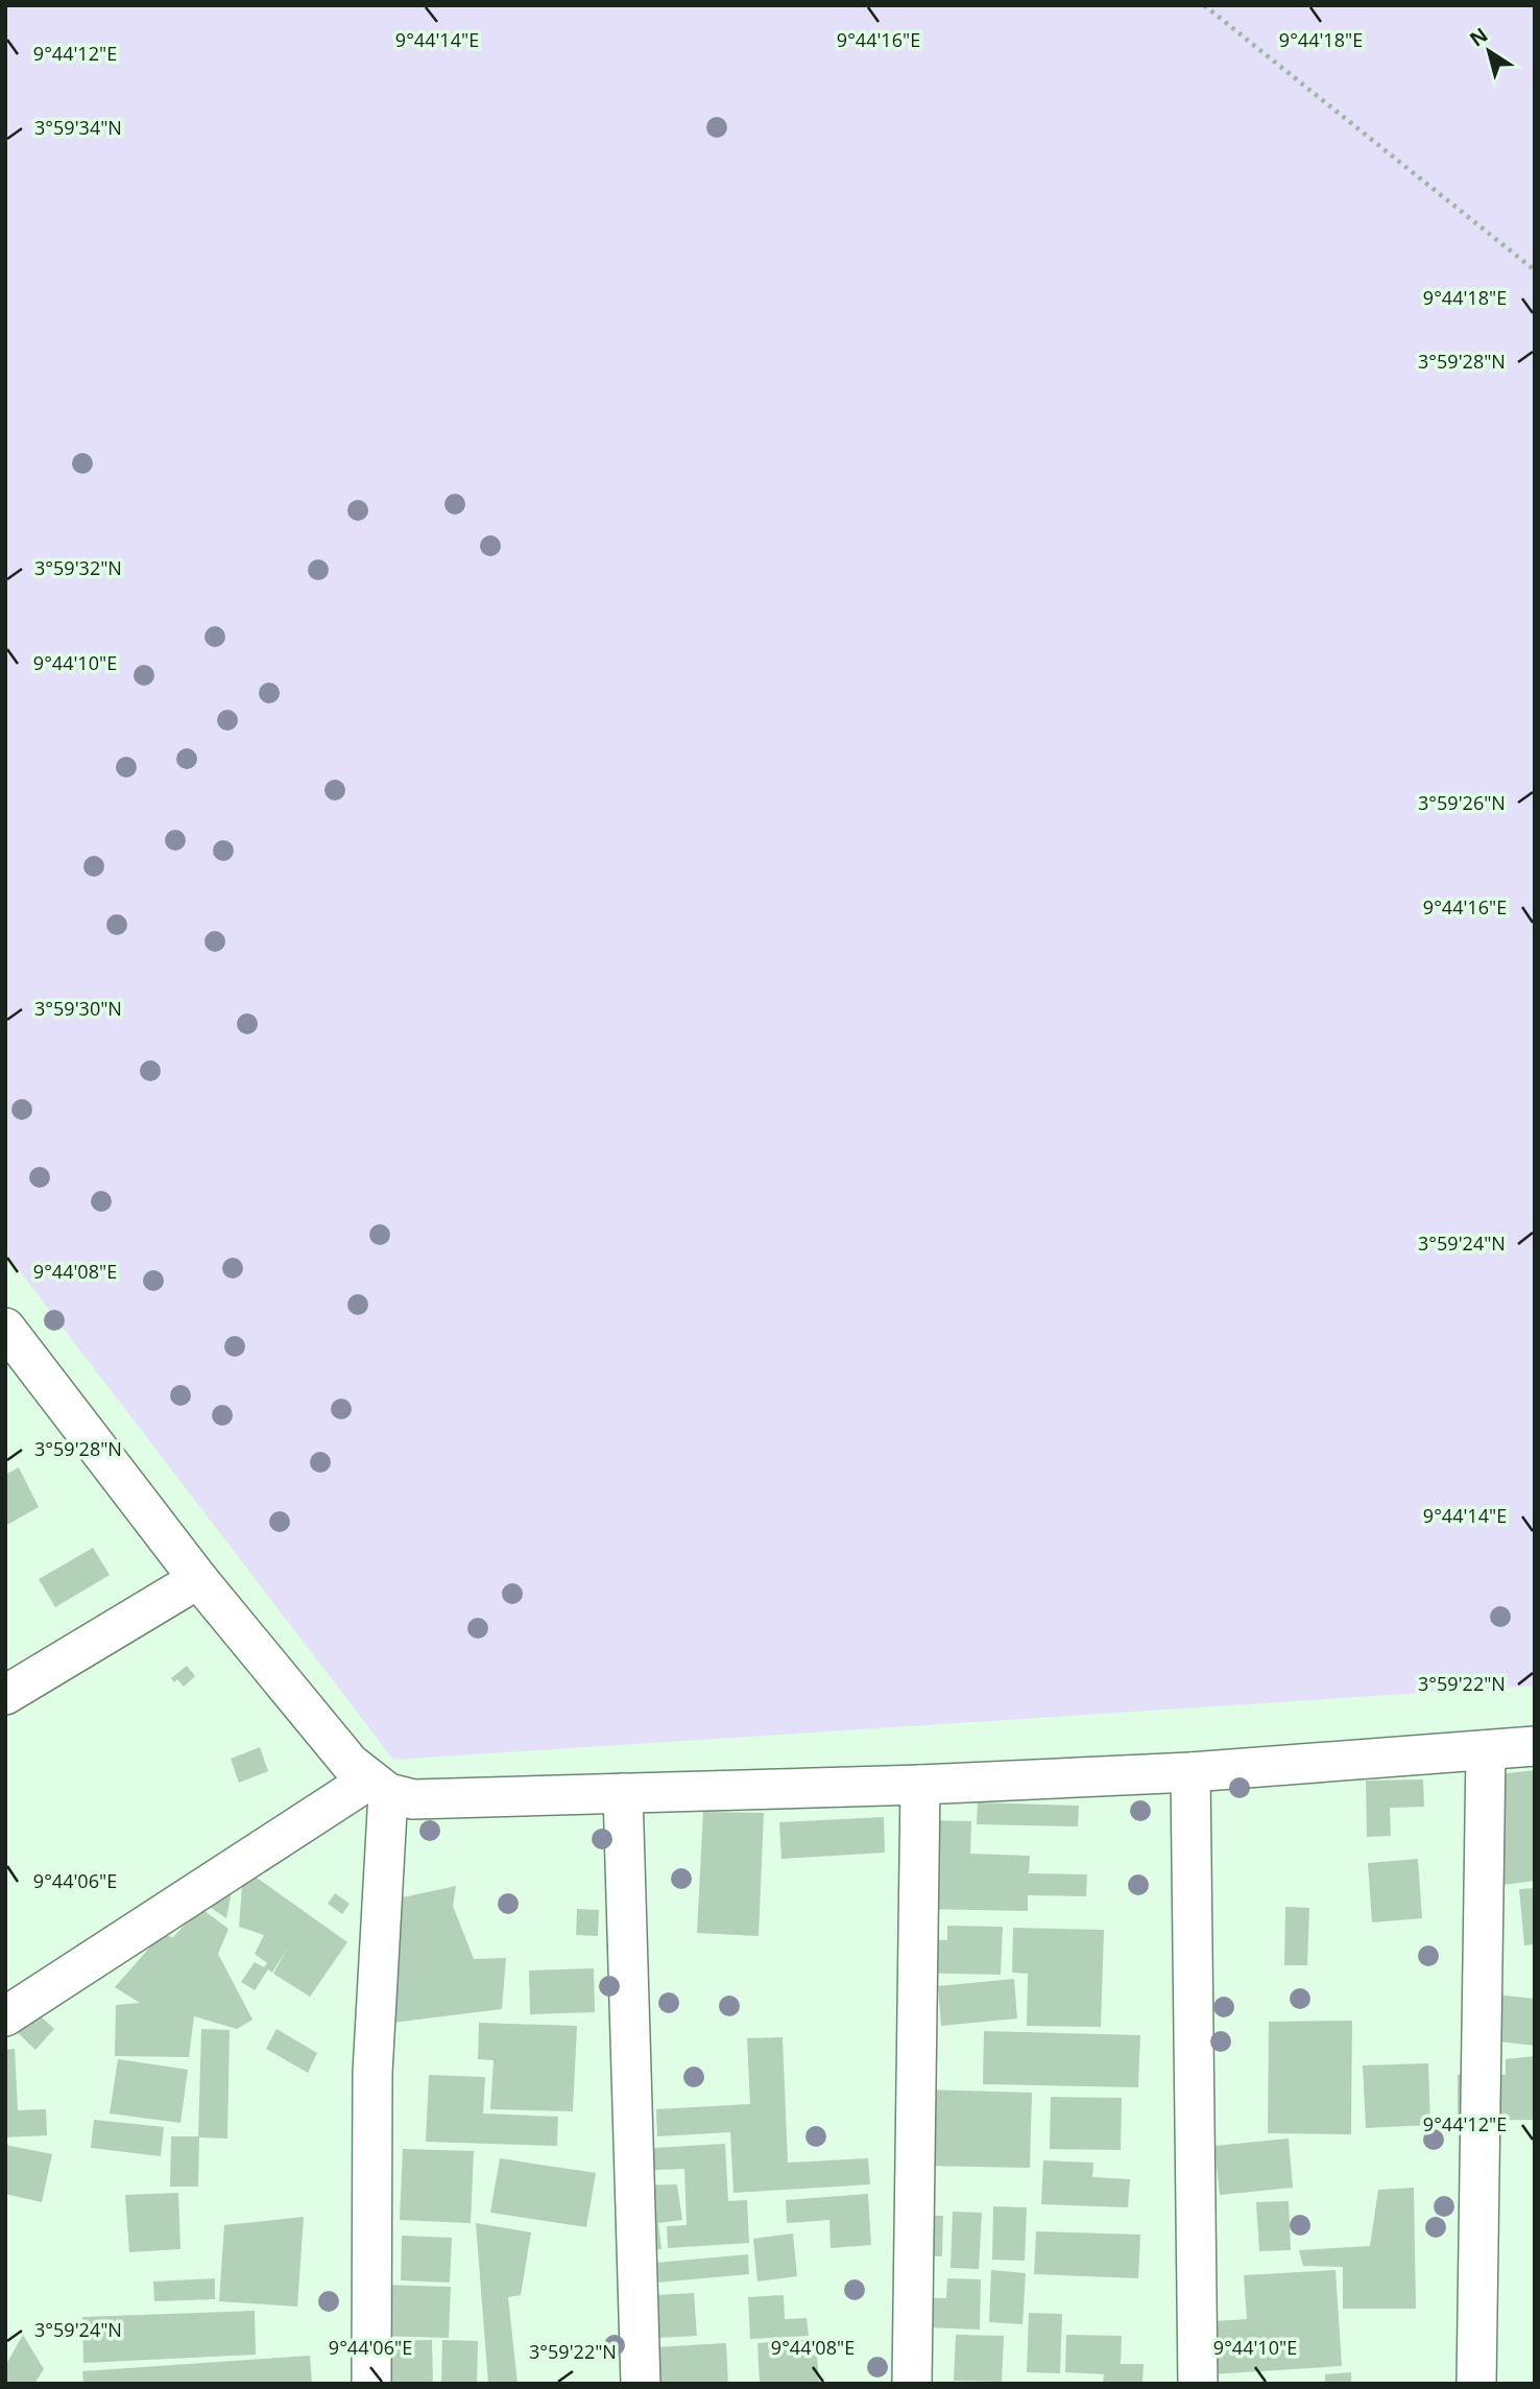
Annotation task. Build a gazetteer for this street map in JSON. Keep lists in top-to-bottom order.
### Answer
{
  "north": "top left",
  "coordinates": [
    "9°44'14\"E",
    "9°44'16\"E",
    "9°44'18\"E",
    "9°44'12\"E",
    "3°59'34\"N",
    "3°59'28\"N",
    "3°59'32\"N",
    "9°44'10\"E",
    "3°59'26\"N",
    "3°59'30\"N",
    "3°59'24\"N",
    "9°44'08\"E",
    "3°59'22\"N",
    "9°44'06\"E"
  ]
}
